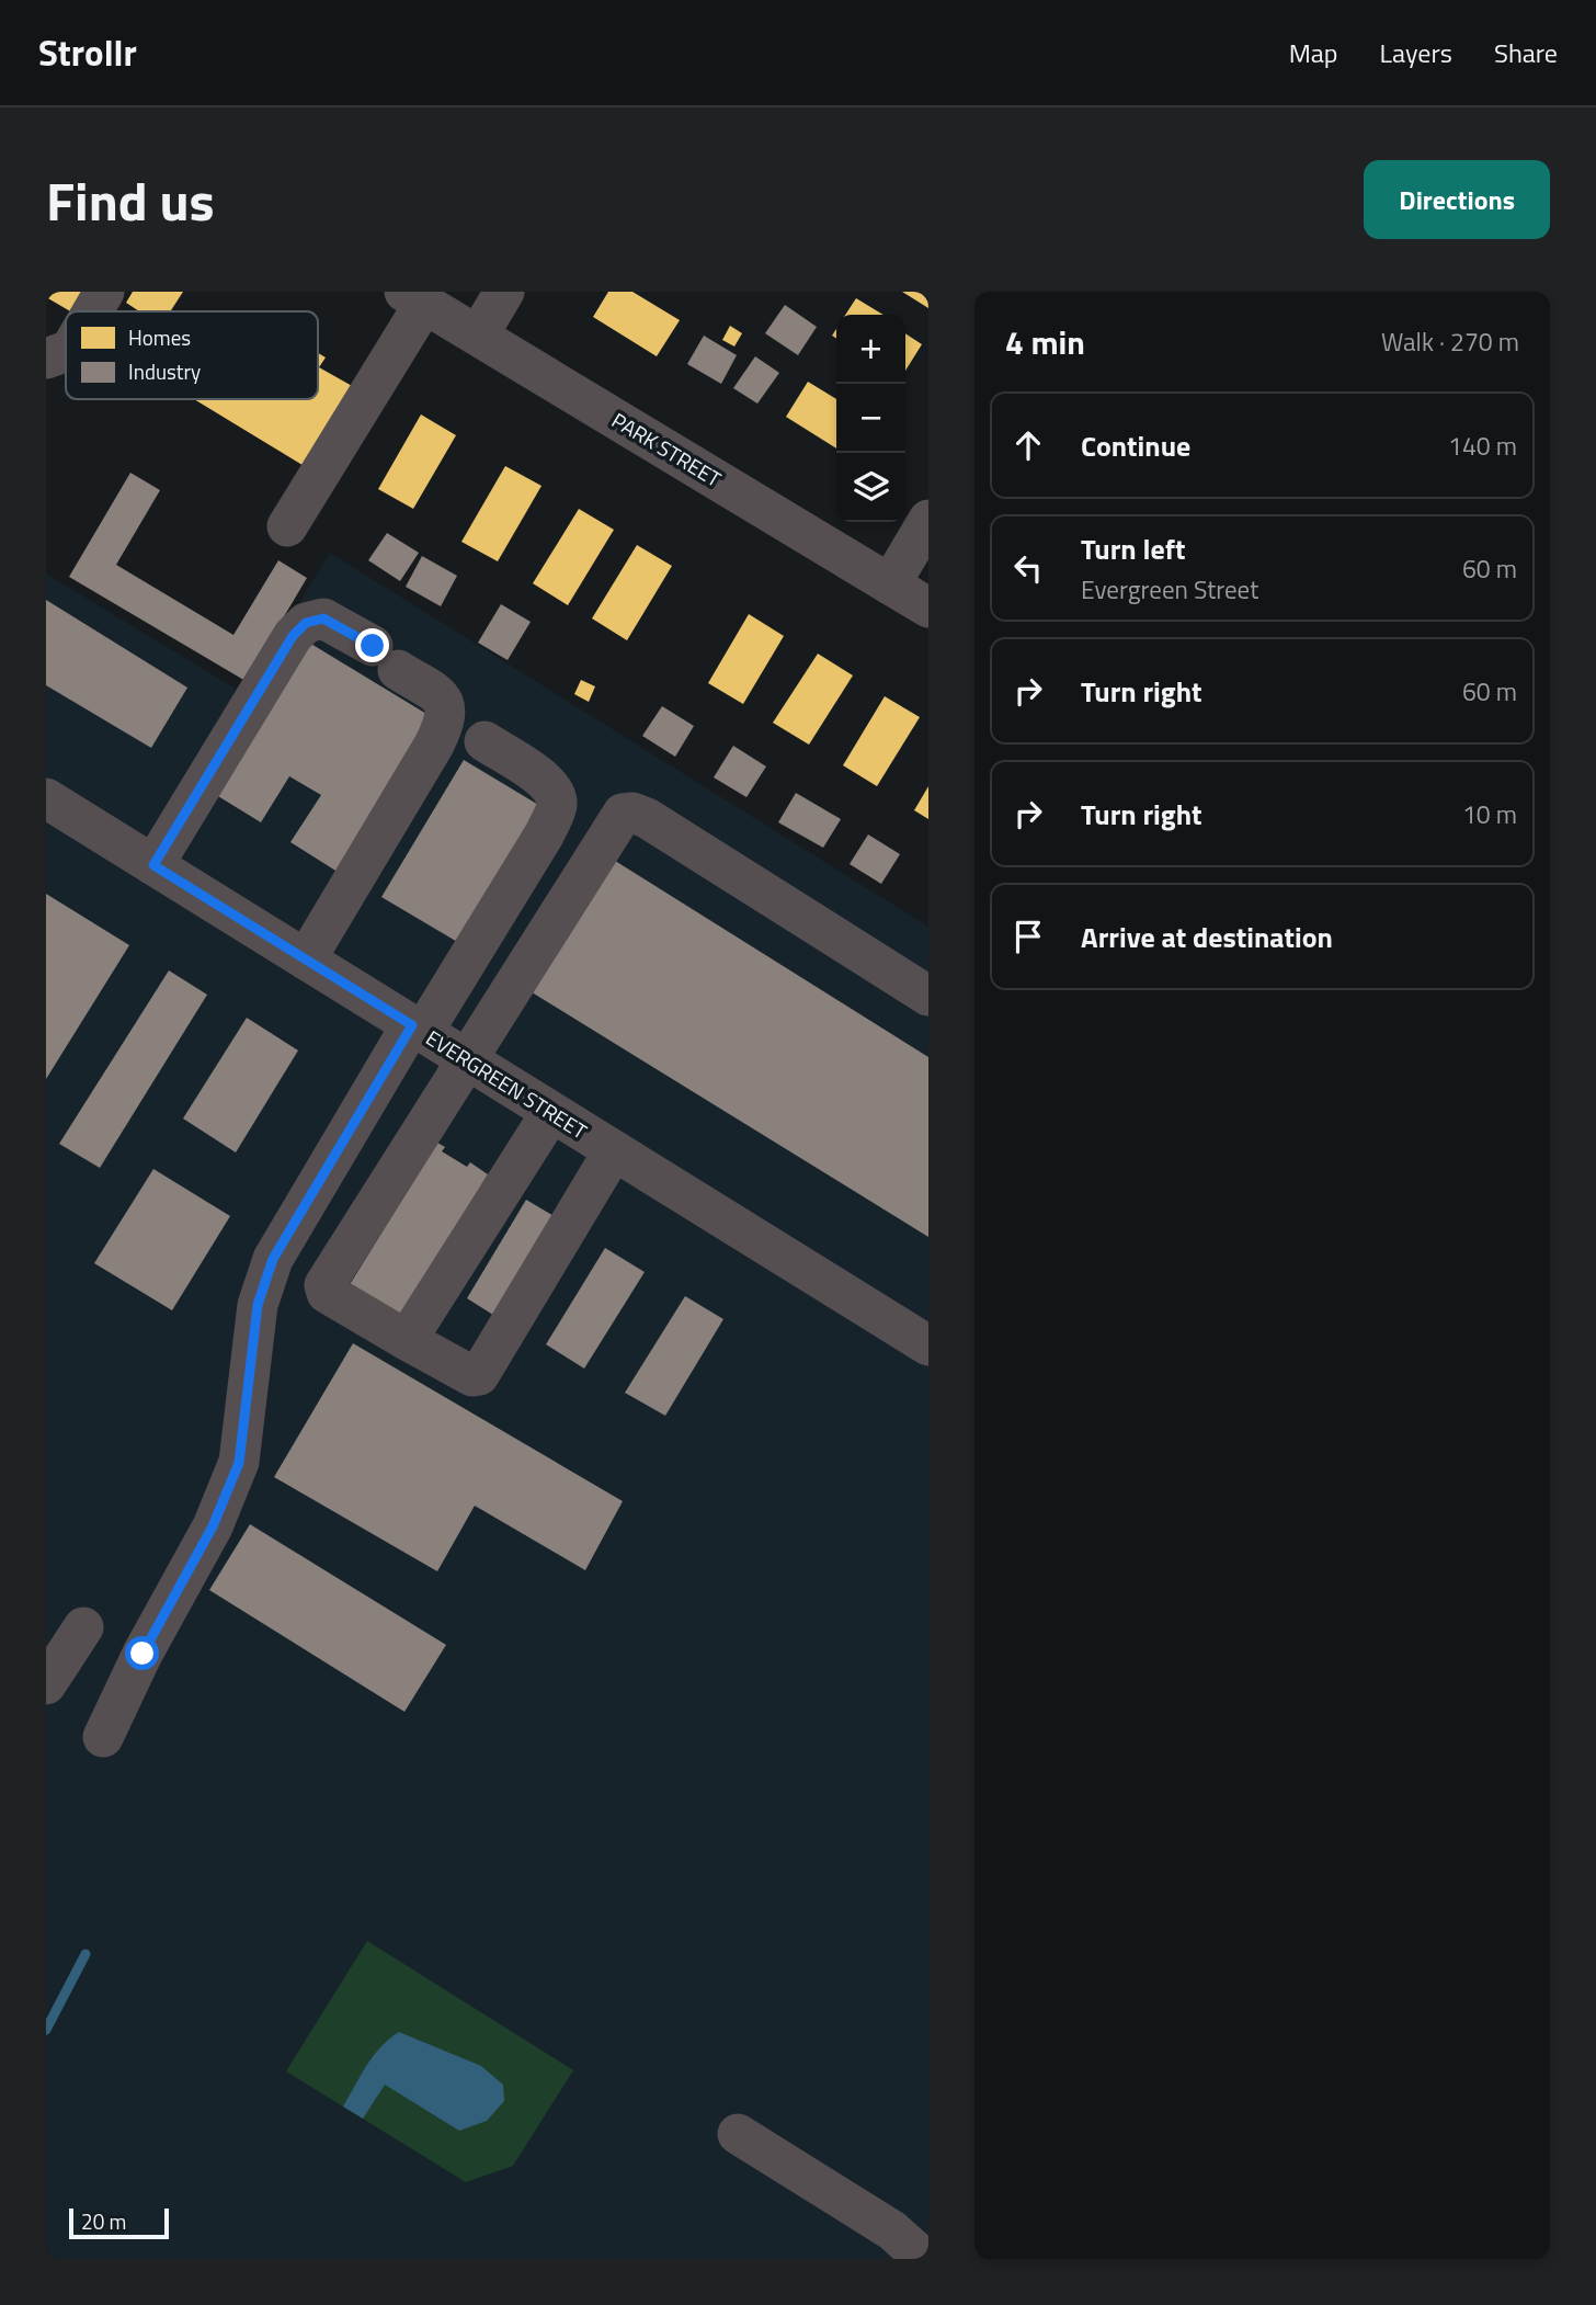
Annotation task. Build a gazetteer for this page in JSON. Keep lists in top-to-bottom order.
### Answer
{
  "streets": {
    "street": ["PARK STREET", "EVERGREEN STREET"]
  },
  "legend": ["Homes", "Industry"],
  "scale_bar": "20 m",
  "page": {
    "header": "Strollr",
    "nav": ["Map", "Layers", "Share"],
    "title": "Find us",
    "buttons": "Directions",
    "heading": ["4 min", "Walk · 270 m"],
    "map_buttons": ["+", "−"],
    "list": [
      ["Continue", "140 m"],
      ["Turn left", "Evergreen Street", "60 m"],
      ["Turn right", "60 m"],
      ["Turn right", "10 m"],
      "Arrive at destination"
    ],
    "scale": "20 m"
  }
}
